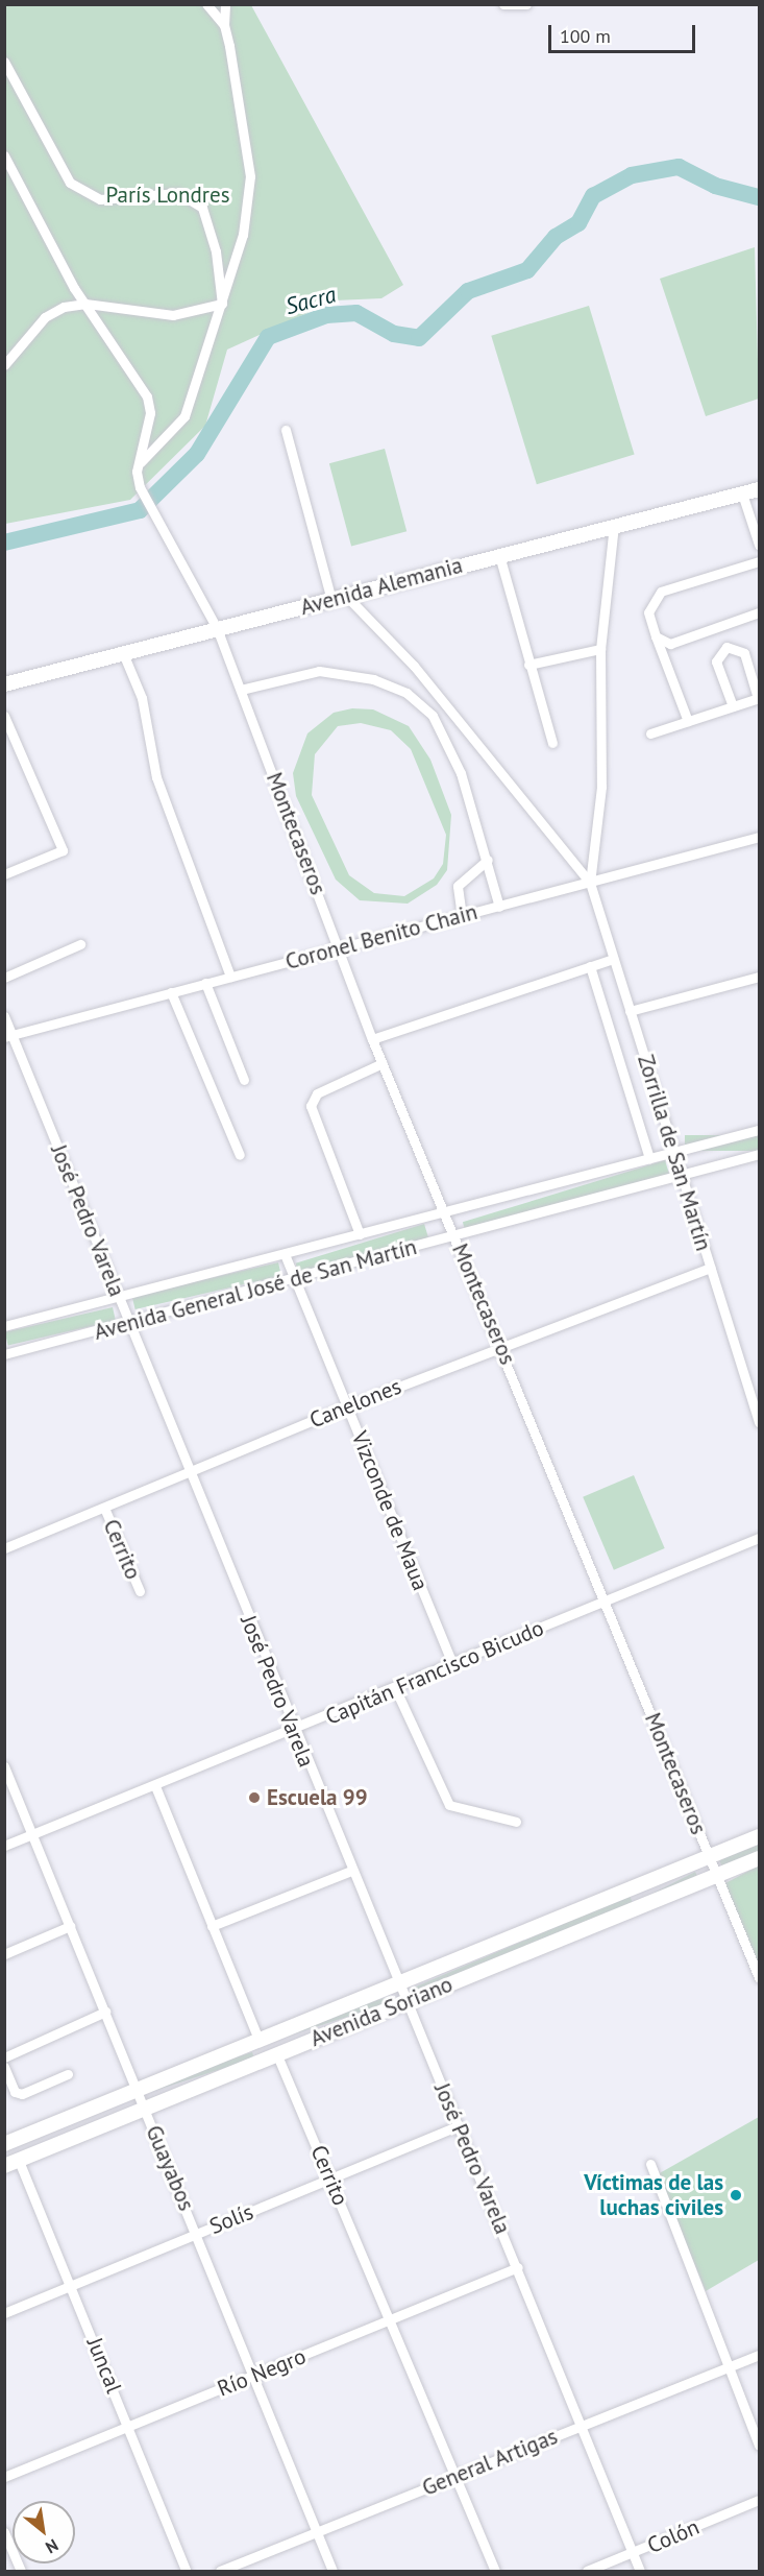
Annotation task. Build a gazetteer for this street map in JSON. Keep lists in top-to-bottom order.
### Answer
{
  "streets": {
    "street": [
      "Avenida Alemania",
      "Montecaseros",
      "Coronel Benito Chain",
      "Zorrilla de San Martín",
      "José Pedro Varela",
      "Avenida General José de San Martín",
      "Canelones",
      "Vizconde de Maua",
      "Cerrito",
      "Capitán Francisco Bicudo",
      "Avenida Soriano",
      "Guayabos",
      "Solís",
      "Juncal",
      "Río Negro",
      "General Artigas",
      "Colón"
    ]
  },
  "crossings": [
    ["Avenida Alemania", "Montecaseros"],
    ["Avenida Alemania", "Zorrilla de San Martín"],
    ["Montecaseros", "Coronel Benito Chain"],
    ["Montecaseros", "Avenida General José de San Martín"],
    ["Montecaseros", "Canelones"],
    ["Montecaseros", "Capitán Francisco Bicudo"],
    ["Montecaseros", "Avenida Soriano"],
    ["Coronel Benito Chain", "Zorrilla de San Martín"],
    ["Coronel Benito Chain", "José Pedro Varela"],
    ["Zorrilla de San Martín", "Avenida General José de San Martín"],
    ["Zorrilla de San Martín", "Canelones"],
    ["José Pedro Varela", "Avenida General José de San Martín"],
    ["José Pedro Varela", "Canelones"],
    ["José Pedro Varela", "Capitán Francisco Bicudo"],
    ["José Pedro Varela", "Avenida Soriano"],
    ["José Pedro Varela", "Solís"],
    ["José Pedro Varela", "Río Negro"],
    ["José Pedro Varela", "General Artigas"],
    ["José Pedro Varela", "Colón"],
    ["Avenida General José de San Martín", "Vizconde de Maua"],
    ["Canelones", "Vizconde de Maua"],
    ["Canelones", "Cerrito"],
    ["Vizconde de Maua", "Capitán Francisco Bicudo"],
    ["Cerrito", "Capitán Francisco Bicudo"],
    ["Cerrito", "Avenida Soriano"],
    ["Cerrito", "Solís"],
    ["Cerrito", "Río Negro"],
    ["Cerrito", "General Artigas"],
    ["Capitán Francisco Bicudo", "Guayabos"],
    ["Avenida Soriano", "Guayabos"],
    ["Avenida Soriano", "Juncal"],
    ["Guayabos", "Solís"],
    ["Guayabos", "Río Negro"],
    ["Guayabos", "General Artigas"],
    ["Solís", "Juncal"],
    ["Juncal", "Río Negro"]
  ],
  "water": ["Sacra"],
  "parks": ["París Londres"],
  "places": ["Escuela 99", "Víctimas de las luchas civiles"],
  "scale_bar": "100 m",
  "north": "bottom right"
}
